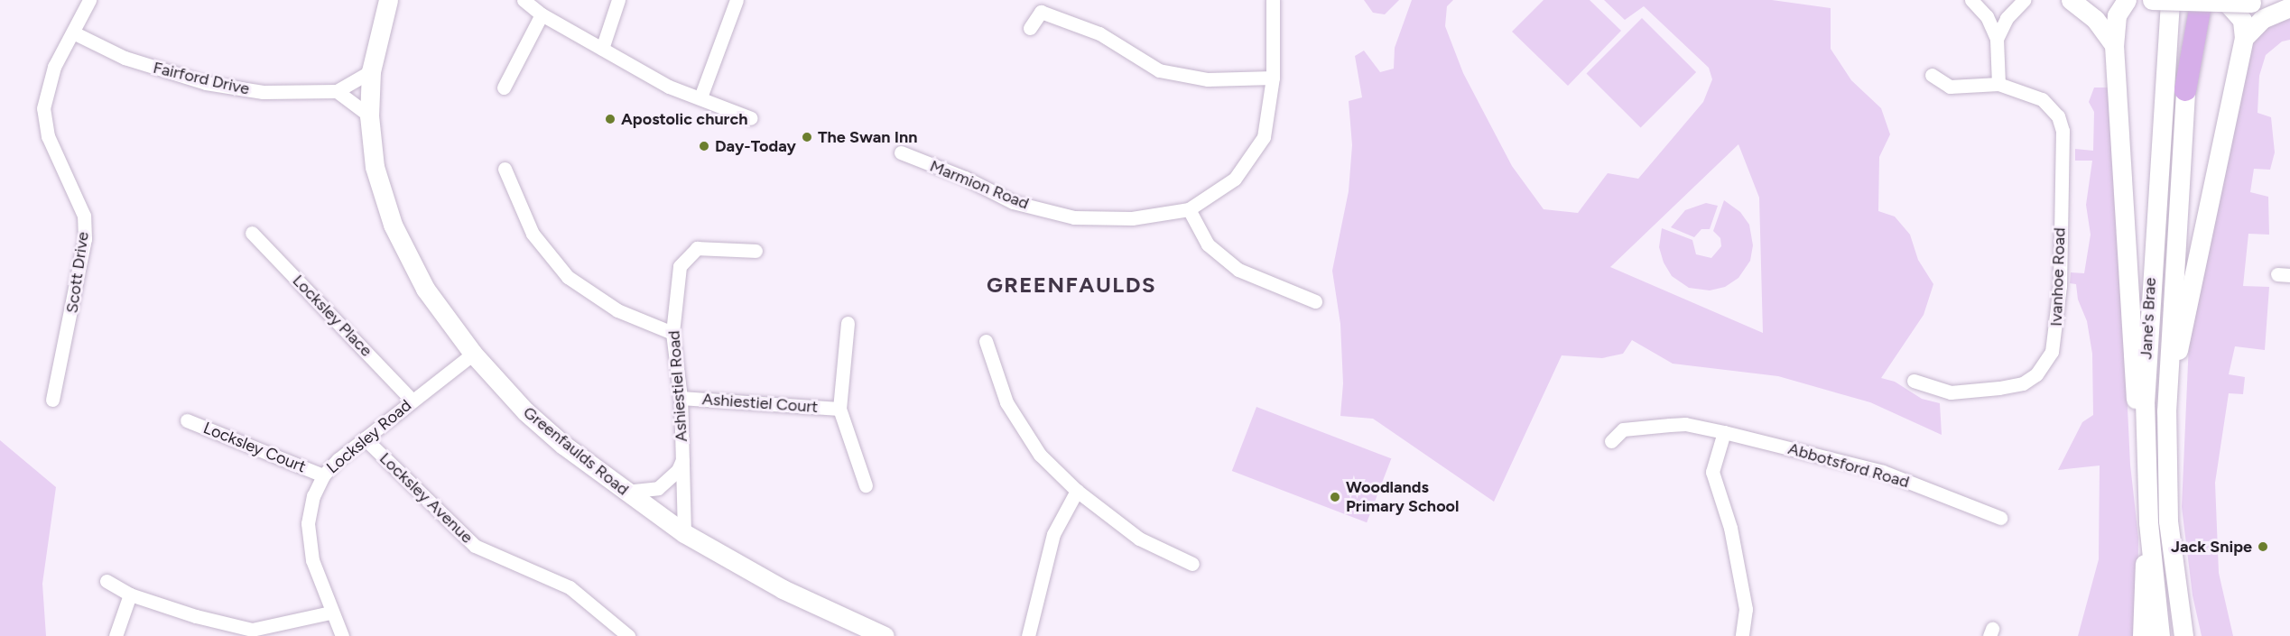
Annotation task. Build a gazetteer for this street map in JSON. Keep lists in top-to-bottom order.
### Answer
{
  "streets": {
    "main road": ["Jane's Brae", "Greenfaulds Road"],
    "street": [
      "Fairford Drive",
      "Marmion Road",
      "Scott Drive",
      "Ivanhoe Road",
      "Locksley Place",
      "Ashiestiel Road",
      "Ashiestiel Court",
      "Locksley Road",
      "Locksley Court",
      "Abbotsford Road",
      "Locksley Avenue"
    ]
  },
  "crossings": [
    ["Fairford Drive", "Scott Drive"],
    ["Fairford Drive", "Greenfaulds Road"],
    ["Locksley Place", "Locksley Road"],
    ["Ashiestiel Road", "Ashiestiel Court"],
    ["Ashiestiel Road", "Greenfaulds Road"],
    ["Locksley Road", "Locksley Court"],
    ["Locksley Road", "Greenfaulds Road"],
    ["Locksley Road", "Locksley Avenue"]
  ],
  "districts": ["GREENFAULDS"],
  "places": [
    "Apostolic church",
    "The Swan Inn",
    "Day-Today",
    "Woodlands Primary School",
    "Jack Snipe"
  ]
}
